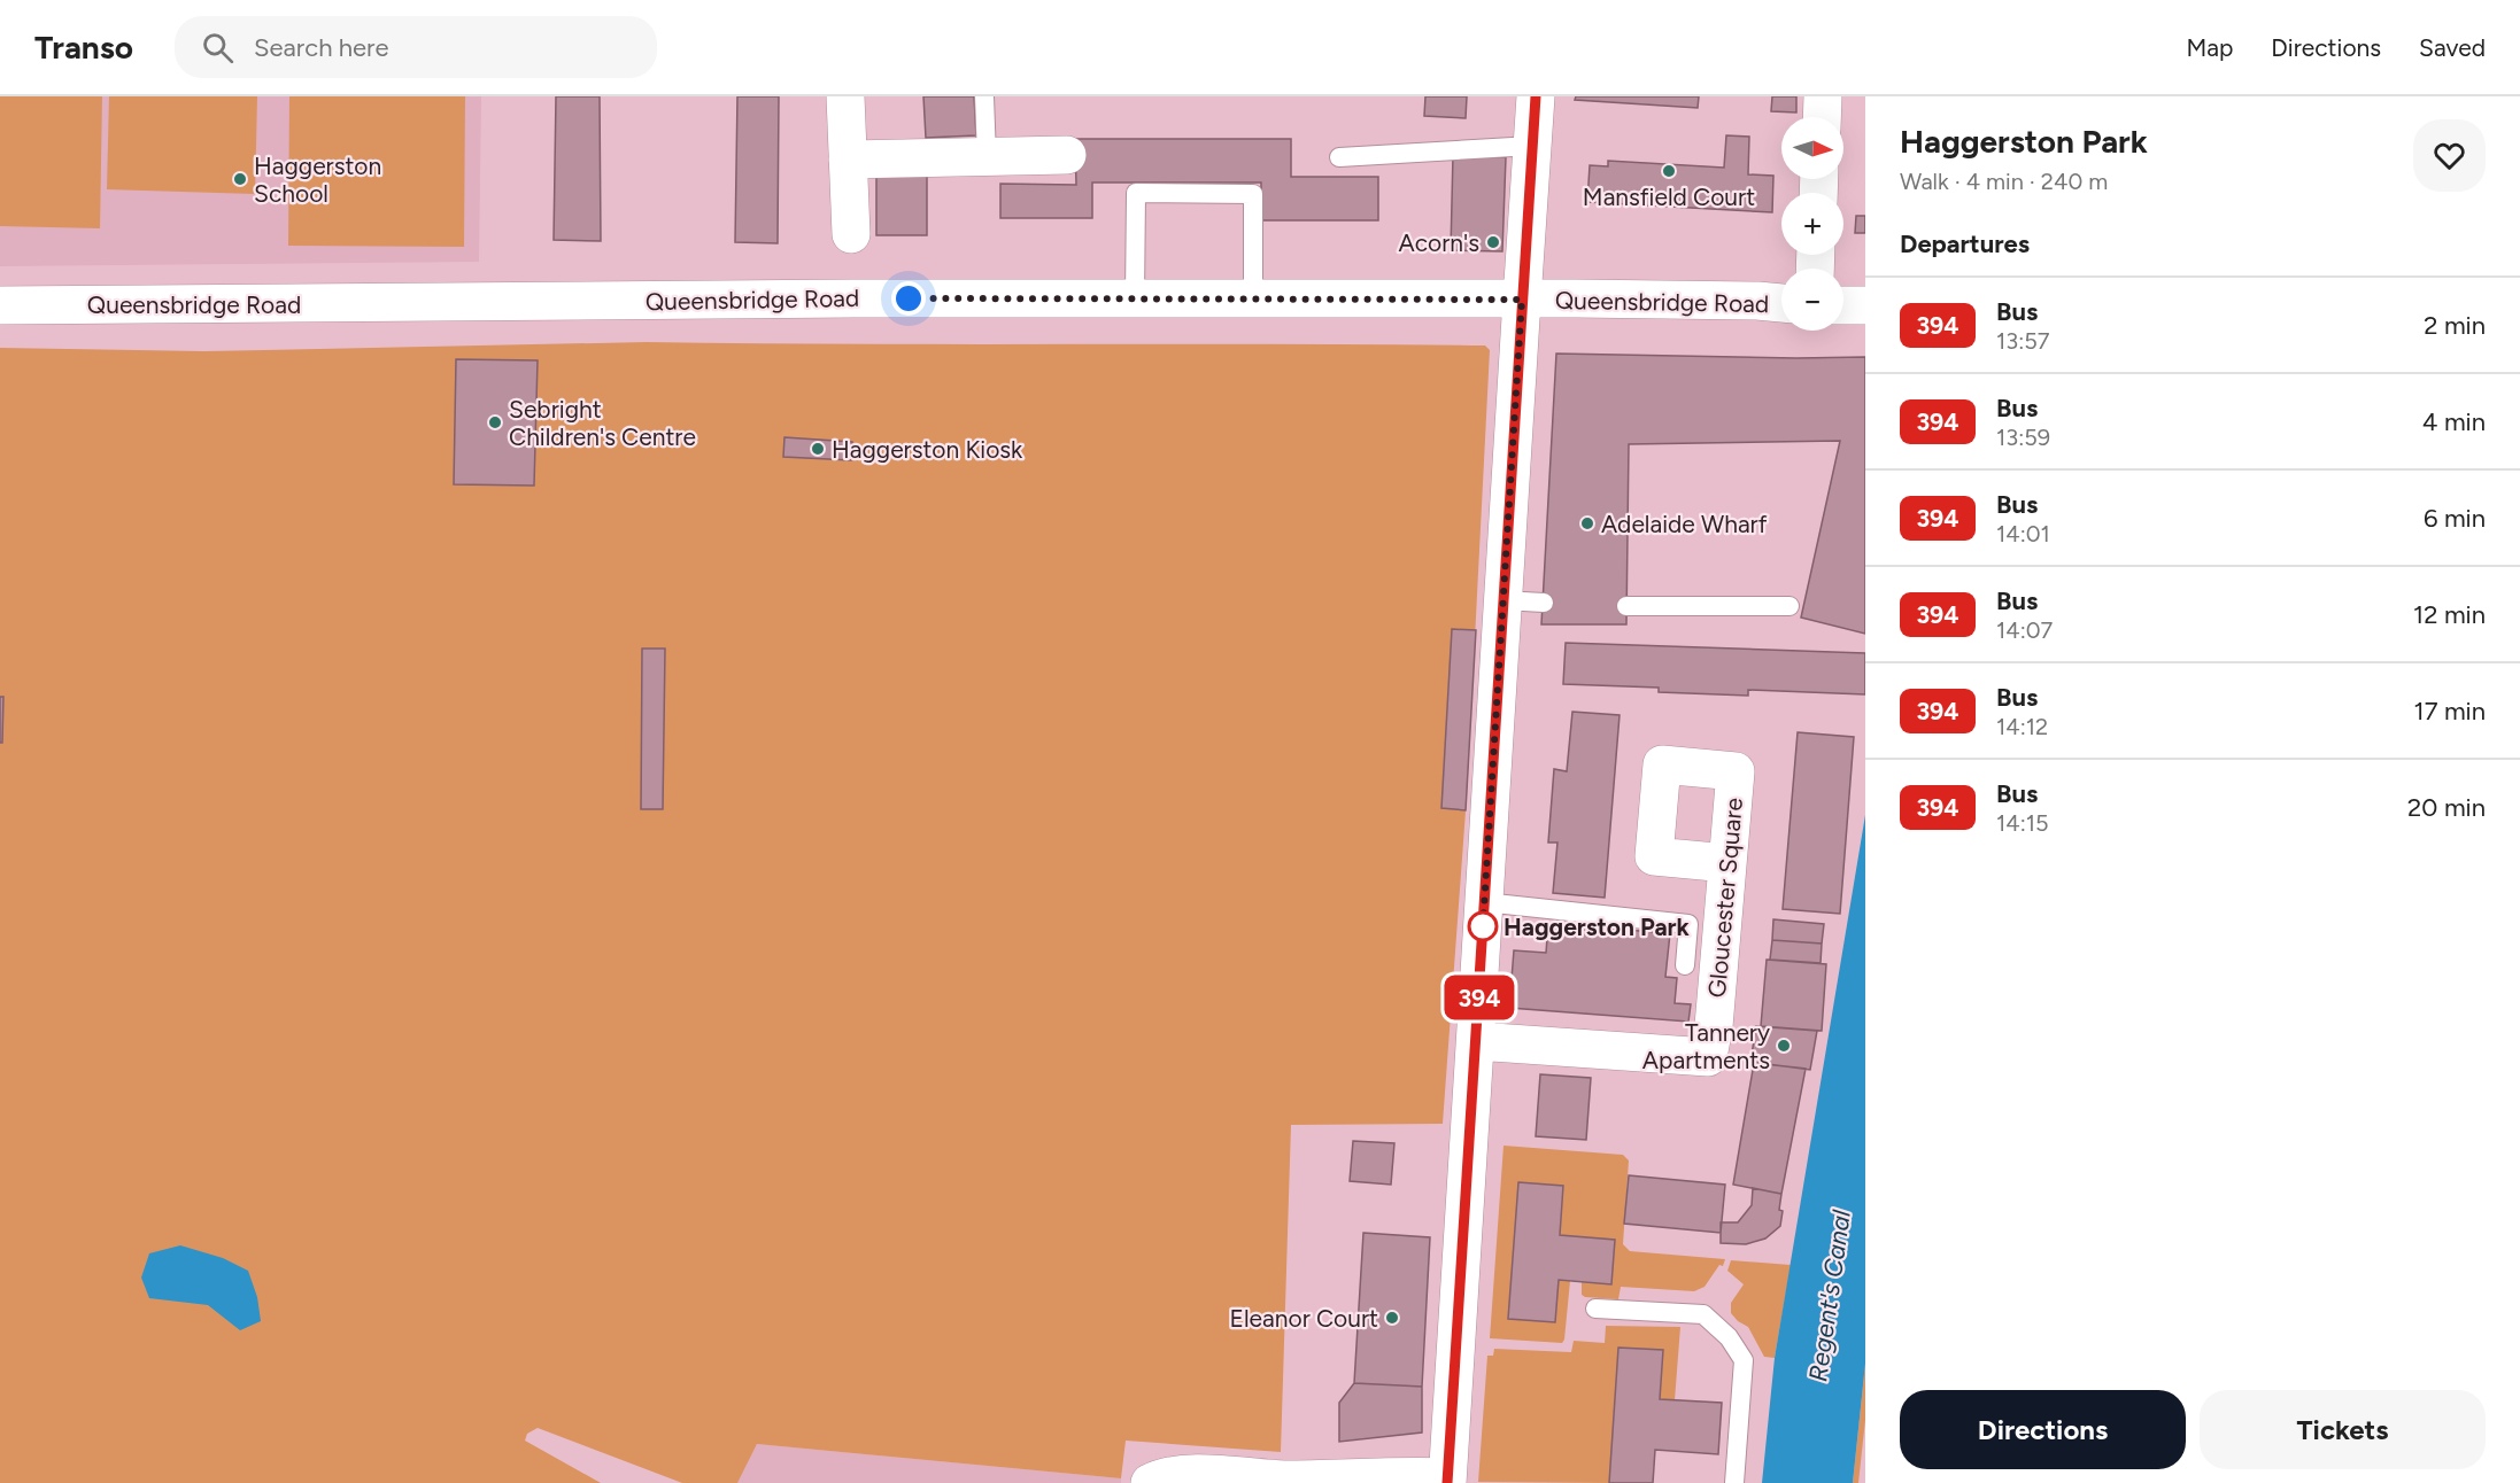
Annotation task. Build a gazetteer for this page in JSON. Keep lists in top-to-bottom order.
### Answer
{
  "streets": {
    "street": ["Queensbridge Road", "Gloucester Square"]
  },
  "water": ["Regent's Canal"],
  "places": [
    "Mansfield Court",
    "Haggerston School",
    "Acorn's",
    "Sebright Children's Centre",
    "Haggerston Kiosk",
    "Adelaide Wharf",
    "Haggerston Park",
    "Tannery Apartments",
    "Eleanor Court"
  ],
  "lines": ["bus line 394"],
  "north": "right",
  "page": {
    "header": "Transo",
    "search": "Search here",
    "nav": ["Map", "Directions", "Saved"],
    "on_map": "394",
    "heading": [
      ["Haggerston Park", "Walk · 4 min · 240 m"],
      "Departures"
    ],
    "map_buttons": ["+", "−"],
    "list": [
      {
        "mark": "394",
        "name": "Bus",
        "note": "13:57",
        "value": "2 min"
      },
      {
        "mark": "394",
        "name": "Bus",
        "note": "13:59",
        "value": "4 min"
      },
      {
        "mark": "394",
        "name": "Bus",
        "note": "14:01",
        "value": "6 min"
      },
      {
        "mark": "394",
        "name": "Bus",
        "note": "14:07",
        "value": "12 min"
      },
      {
        "mark": "394",
        "name": "Bus",
        "note": "14:12",
        "value": "17 min"
      },
      {
        "mark": "394",
        "name": "Bus",
        "note": "14:15",
        "value": "20 min"
      }
    ],
    "buttons": ["Directions", "Tickets"]
  }
}
